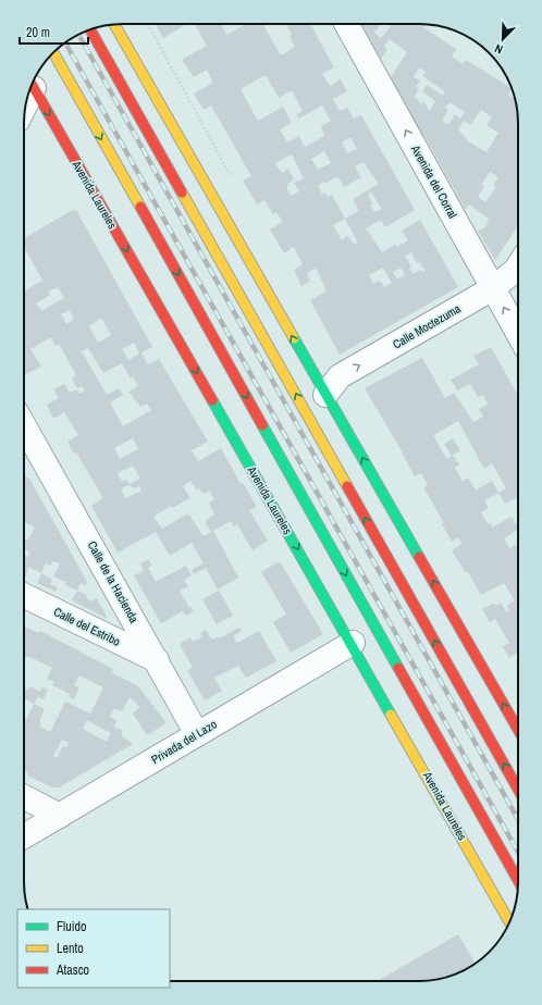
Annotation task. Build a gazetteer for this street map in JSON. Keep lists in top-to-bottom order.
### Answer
{
  "streets": {
    "main road": ["Avenida Laureles"],
    "street": [
      "Avenida del Corral",
      "Calle Moctezuma",
      "Calle de la Hacienda",
      "Calle del Estribo",
      "Privada del Lazo"
    ]
  },
  "crossings": [
    ["Avenida del Corral", "Calle Moctezuma"],
    ["Avenida Laureles", "Privada del Lazo"],
    ["Calle de la Hacienda", "Calle del Estribo"],
    ["Calle de la Hacienda", "Privada del Lazo"]
  ],
  "one_way": ["Avenida del Corral", "Calle Moctezuma"],
  "legend": ["Fluido", "Lento", "Atasco"],
  "scale_bar": "20 m",
  "north": "bottom left"
}
